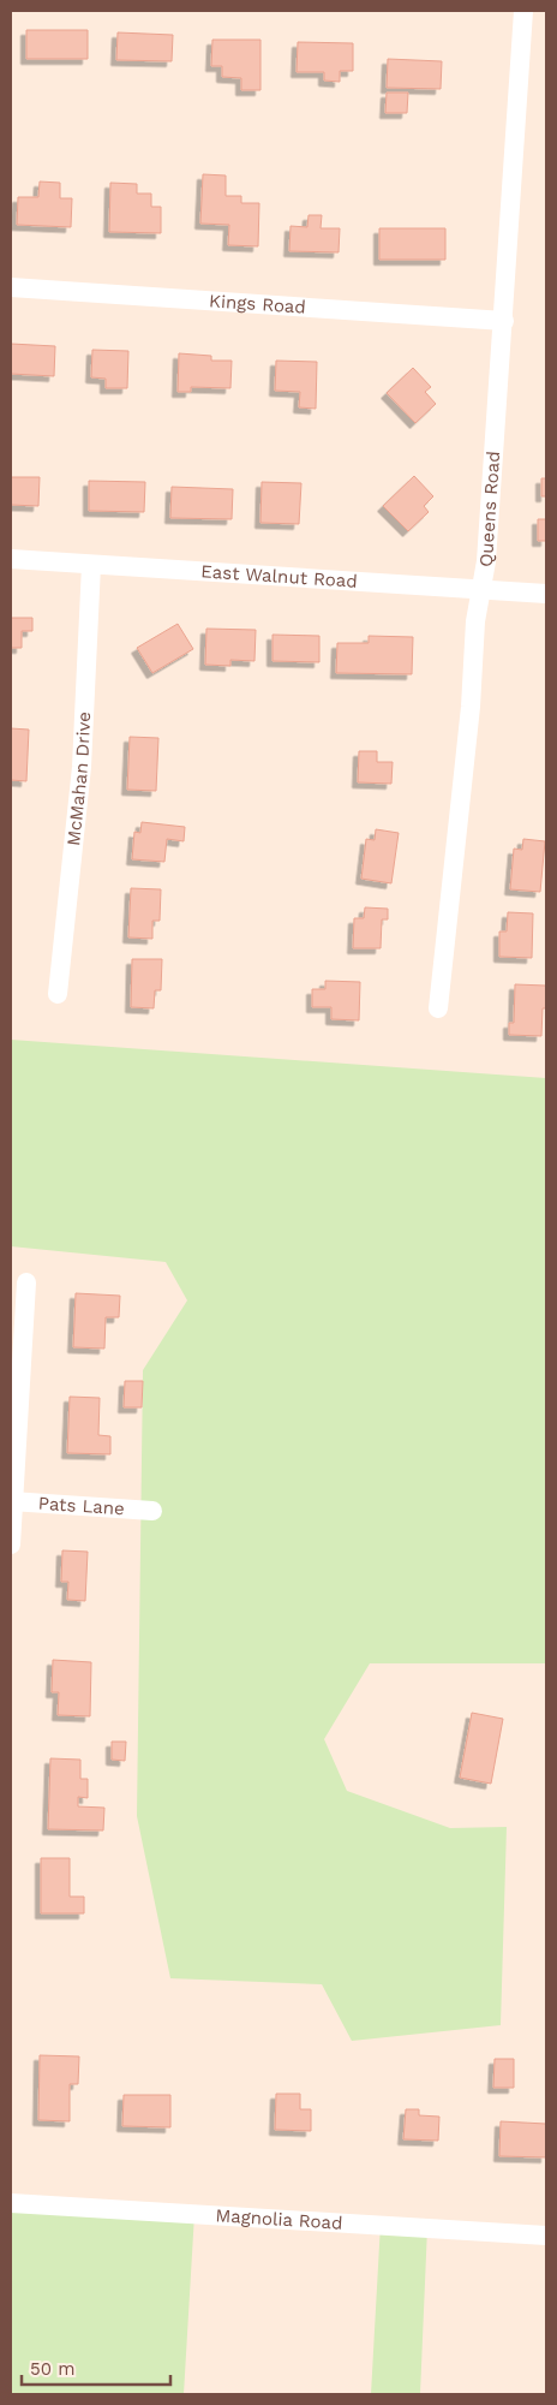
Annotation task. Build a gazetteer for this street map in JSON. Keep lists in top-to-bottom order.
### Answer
{
  "streets": {
    "street": [
      "Kings Road",
      "Queens Road",
      "East Walnut Road",
      "McMahan Drive",
      "Pats Lane",
      "Magnolia Road"
    ]
  },
  "crossings": [
    ["Kings Road", "Queens Road"],
    ["Queens Road", "East Walnut Road"],
    ["East Walnut Road", "McMahan Drive"]
  ],
  "scale_bar": "50 m"
}
